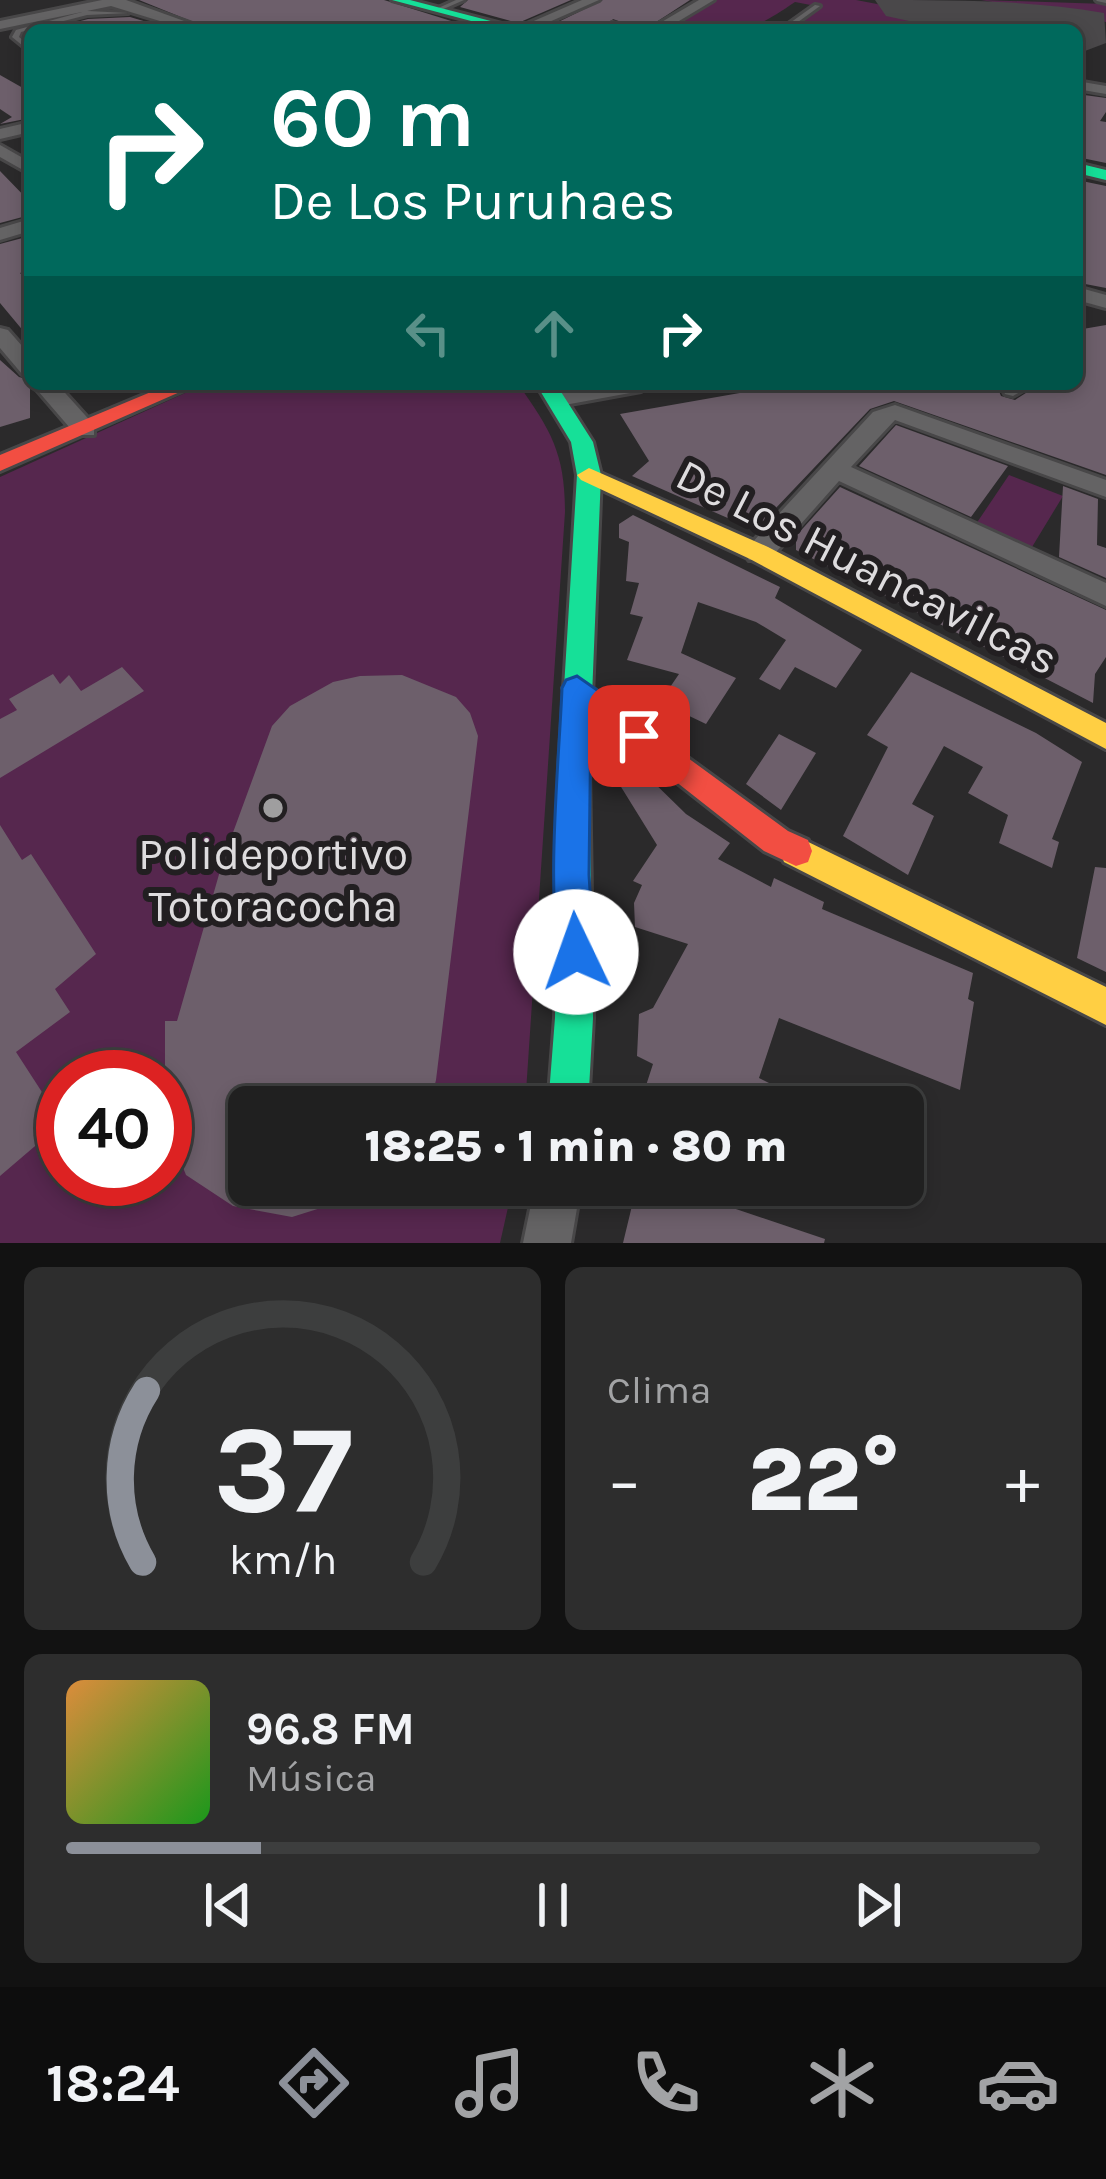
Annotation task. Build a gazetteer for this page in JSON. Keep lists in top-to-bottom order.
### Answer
{
  "streets": {
    "street": ["De Los Huancavilcas"]
  },
  "places": ["Polideportivo Totoracocha"],
  "page": {
    "turn": ["60 m", "De Los Puruhaes"],
    "limit": "40",
    "trip": "18:25 · 1 min · 80 m",
    "tile": "Clima",
    "heat": ["−", "22°", "+"],
    "song": ["96.8 FM", "Música"],
    "tabs": "18:24",
    "gauge": ["37", "km/h"]
  }
}
